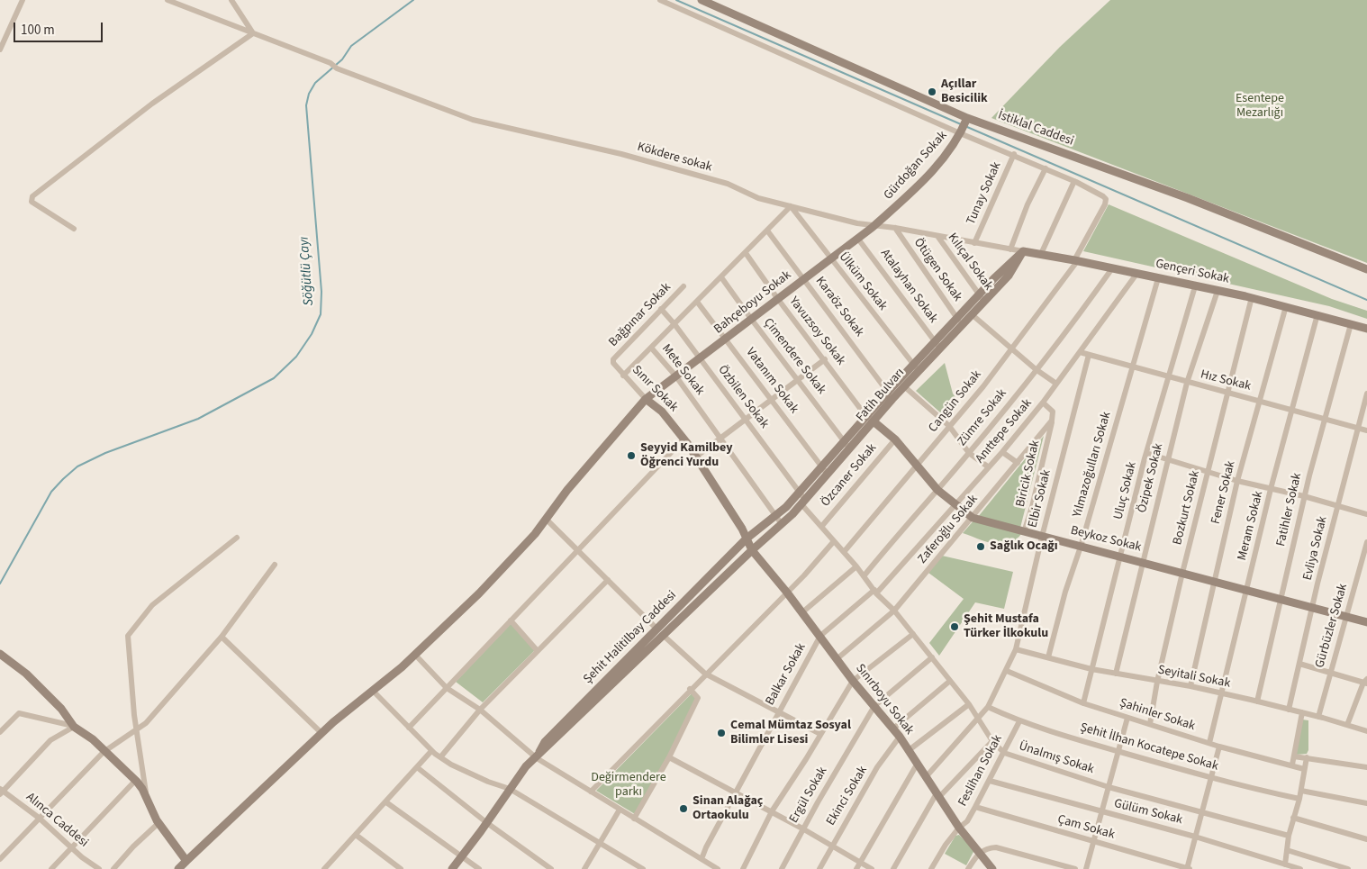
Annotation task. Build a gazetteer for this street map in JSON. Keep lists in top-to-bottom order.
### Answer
{
  "streets": {
    "street": [
      "İstiklal Caddesi",
      "Kökdere sokak",
      "Gürdoğan Sokak",
      "Tunay Sokak",
      "Kılıçal Sokak",
      "Ötügen Sokak",
      "Gençeri Sokak",
      "Ülküm Sokak",
      "Atalayhan Sokak",
      "Bahçeboyu Sokak",
      "Karaöz Sokak",
      "Bağpınar Sokak",
      "Yavuzsoy Sokak",
      "Çimendere Sokak",
      "Mete Sokak",
      "Vatanım Sokak",
      "Hız Sokak",
      "Sınır Sokak",
      "Fatih Bulvarı",
      "Özbilen Sokak",
      "Cangün Sokak",
      "Zümre Sokak",
      "Anıttepe Sokak",
      "Yılmazoğulları Sokak",
      "Biricik Sokak",
      "Özcaner Sokak",
      "Özipek Sokak",
      "Uluç Sokak",
      "Fener Sokak",
      "Elbir Sokak",
      "Bozkurt Sokak",
      "Fatihler Sokak",
      "Meram Sokak",
      "Zaferoğlu Sokak",
      "Beykoz Sokak",
      "Evliya Sokak",
      "Gürbüzler Sokak",
      "Şehit Halitilbay Caddesi",
      "Balkar Sokak",
      "Seyitali Sokak",
      "Sınırboyu Sokak",
      "Şahinler Sokak",
      "Şehit İlhan Kocatepe Sokak",
      "Ünalmış Sokak",
      "Feslihan Sokak",
      "Ergül Sokak",
      "Ekinci Sokak",
      "Gülüm Sokak",
      "Alınca Caddesi",
      "Çam Sokak"
    ]
  },
  "crossings": [
    ["İstiklal Caddesi", "Gürdoğan Sokak"],
    ["Kökdere sokak", "Gürdoğan Sokak"],
    ["Kökdere sokak", "Tunay Sokak"],
    ["Kökdere sokak", "Kılıçal Sokak"],
    ["Kökdere sokak", "Ötügen Sokak"],
    ["Kökdere sokak", "Gençeri Sokak"],
    ["Kökdere sokak", "Ülküm Sokak"],
    ["Kökdere sokak", "Bahçeboyu Sokak"],
    ["Kökdere sokak", "Mete Sokak"],
    ["Gürdoğan Sokak", "Bahçeboyu Sokak"],
    ["Gençeri Sokak", "Cangün Sokak"],
    ["Gençeri Sokak", "Zümre Sokak"],
    ["Gençeri Sokak", "Anıttepe Sokak"],
    ["Gençeri Sokak", "Yılmazoğulları Sokak"],
    ["Gençeri Sokak", "Özipek Sokak"],
    ["Gençeri Sokak", "Uluç Sokak"],
    ["Gençeri Sokak", "Fener Sokak"],
    ["Gençeri Sokak", "Bozkurt Sokak"],
    ["Gençeri Sokak", "Fatihler Sokak"],
    ["Gençeri Sokak", "Meram Sokak"],
    ["Ülküm Sokak", "Bahçeboyu Sokak"],
    ["Ülküm Sokak", "Mete Sokak"],
    ["Ülküm Sokak", "Fatih Bulvarı"],
    ["Ülküm Sokak", "Şehit Halitilbay Caddesi"],
    ["Atalayhan Sokak", "Bahçeboyu Sokak"],
    ["Bahçeboyu Sokak", "Karaöz Sokak"],
    ["Bahçeboyu Sokak", "Yavuzsoy Sokak"],
    ["Bahçeboyu Sokak", "Çimendere Sokak"],
    ["Bahçeboyu Sokak", "Mete Sokak"],
    ["Bahçeboyu Sokak", "Vatanım Sokak"],
    ["Bahçeboyu Sokak", "Sınır Sokak"],
    ["Bahçeboyu Sokak", "Özbilen Sokak"],
    ["Karaöz Sokak", "Mete Sokak"],
    ["Karaöz Sokak", "Fatih Bulvarı"],
    ["Karaöz Sokak", "Şehit Halitilbay Caddesi"],
    ["Bağpınar Sokak", "Sınır Sokak"],
    ["Bağpınar Sokak", "Özbilen Sokak"],
    ["Yavuzsoy Sokak", "Mete Sokak"],
    ["Yavuzsoy Sokak", "Fatih Bulvarı"],
    ["Yavuzsoy Sokak", "Beykoz Sokak"],
    ["Yavuzsoy Sokak", "Şehit Halitilbay Caddesi"],
    ["Çimendere Sokak", "Mete Sokak"],
    ["Çimendere Sokak", "Fatih Bulvarı"],
    ["Çimendere Sokak", "Şehit Halitilbay Caddesi"],
    ["Mete Sokak", "Vatanım Sokak"],
    ["Mete Sokak", "Fatih Bulvarı"],
    ["Mete Sokak", "Özbilen Sokak"],
    ["Mete Sokak", "Şehit Halitilbay Caddesi"],
    ["Vatanım Sokak", "Fatih Bulvarı"],
    ["Vatanım Sokak", "Şehit Halitilbay Caddesi"],
    ["Hız Sokak", "Anıttepe Sokak"],
    ["Hız Sokak", "Yılmazoğulları Sokak"],
    ["Hız Sokak", "Özipek Sokak"],
    ["Hız Sokak", "Uluç Sokak"],
    ["Hız Sokak", "Fener Sokak"],
    ["Hız Sokak", "Elbir Sokak"],
    ["Hız Sokak", "Bozkurt Sokak"],
    ["Hız Sokak", "Fatihler Sokak"],
    ["Hız Sokak", "Meram Sokak"],
    ["Hız Sokak", "Evliya Sokak"],
    ["Sınır Sokak", "Fatih Bulvarı"],
    ["Sınır Sokak", "Şehit Halitilbay Caddesi"],
    ["Sınır Sokak", "Sınırboyu Sokak"],
    ["Fatih Bulvarı", "Özbilen Sokak"],
    ["Fatih Bulvarı", "Beykoz Sokak"],
    ["Fatih Bulvarı", "Şehit Halitilbay Caddesi"],
    ["Fatih Bulvarı", "Sınırboyu Sokak"],
    ["Fatih Bulvarı", "Ünalmış Sokak"],
    ["Özbilen Sokak", "Şehit Halitilbay Caddesi"],
    ["Özbilen Sokak", "Ünalmış Sokak"],
    ["Cangün Sokak", "Beykoz Sokak"],
    ["Cangün Sokak", "Ünalmış Sokak"],
    ["Zümre Sokak", "Beykoz Sokak"],
    ["Zümre Sokak", "Ünalmış Sokak"],
    ["Anıttepe Sokak", "Beykoz Sokak"],
    ["Anıttepe Sokak", "Balkar Sokak"],
    ["Anıttepe Sokak", "Ünalmış Sokak"],
    ["Yılmazoğulları Sokak", "Beykoz Sokak"],
    ["Yılmazoğulları Sokak", "Seyitali Sokak"],
    ["Biricik Sokak", "Zaferoğlu Sokak"],
    ["Biricik Sokak", "Beykoz Sokak"],
    ["Özcaner Sokak", "Beykoz Sokak"],
    ["Özcaner Sokak", "Ünalmış Sokak"],
    ["Özipek Sokak", "Beykoz Sokak"],
    ["Özipek Sokak", "Seyitali Sokak"],
    ["Uluç Sokak", "Beykoz Sokak"],
    ["Uluç Sokak", "Seyitali Sokak"],
    ["Uluç Sokak", "Şahinler Sokak"],
    ["Fener Sokak", "Beykoz Sokak"],
    ["Fener Sokak", "Seyitali Sokak"],
    ["Elbir Sokak", "Beykoz Sokak"],
    ["Elbir Sokak", "Seyitali Sokak"],
    ["Elbir Sokak", "Sınırboyu Sokak"],
    ["Elbir Sokak", "Şahinler Sokak"],
    ["Elbir Sokak", "Şehit İlhan Kocatepe Sokak"],
    ["Elbir Sokak", "Ünalmış Sokak"],
    ["Bozkurt Sokak", "Beykoz Sokak"],
    ["Bozkurt Sokak", "Seyitali Sokak"],
    ["Bozkurt Sokak", "Şahinler Sokak"],
    ["Fatihler Sokak", "Beykoz Sokak"],
    ["Fatihler Sokak", "Seyitali Sokak"],
    ["Meram Sokak", "Beykoz Sokak"],
    ["Meram Sokak", "Seyitali Sokak"],
    ["Meram Sokak", "Şahinler Sokak"],
    ["Zaferoğlu Sokak", "Beykoz Sokak"],
    ["Zaferoğlu Sokak", "Sınırboyu Sokak"],
    ["Zaferoğlu Sokak", "Ünalmış Sokak"],
    ["Beykoz Sokak", "Evliya Sokak"],
    ["Beykoz Sokak", "Gürbüzler Sokak"],
    ["Evliya Sokak", "Seyitali Sokak"],
    ["Gürbüzler Sokak", "Seyitali Sokak"],
    ["Şehit Halitilbay Caddesi", "Sınırboyu Sokak"],
    ["Balkar Sokak", "Sınırboyu Sokak"],
    ["Balkar Sokak", "Ünalmış Sokak"],
    ["Sınırboyu Sokak", "Feslihan Sokak"],
    ["Sınırboyu Sokak", "Ergül Sokak"],
    ["Sınırboyu Sokak", "Ekinci Sokak"],
    ["Şehit İlhan Kocatepe Sokak", "Feslihan Sokak"],
    ["Ünalmış Sokak", "Feslihan Sokak"],
    ["Ünalmış Sokak", "Ergül Sokak"],
    ["Feslihan Sokak", "Gülüm Sokak"],
    ["Feslihan Sokak", "Çam Sokak"]
  ],
  "water": ["Söğütlü Çayı"],
  "parks": ["Esentepe Mezarlığı", "Değirmendere parkı"],
  "places": [
    "Açıllar Besicilik",
    "Seyyid Kamilbey Öğrenci Yurdu",
    "Sağlık Ocağı",
    "Şehit Mustafa Türker İlkokulu",
    "Cemal Mümtaz Sosyal Bilimler Lisesi",
    "Sinan Alağaç Ortaokulu"
  ],
  "scale_bar": "100 m"
}
